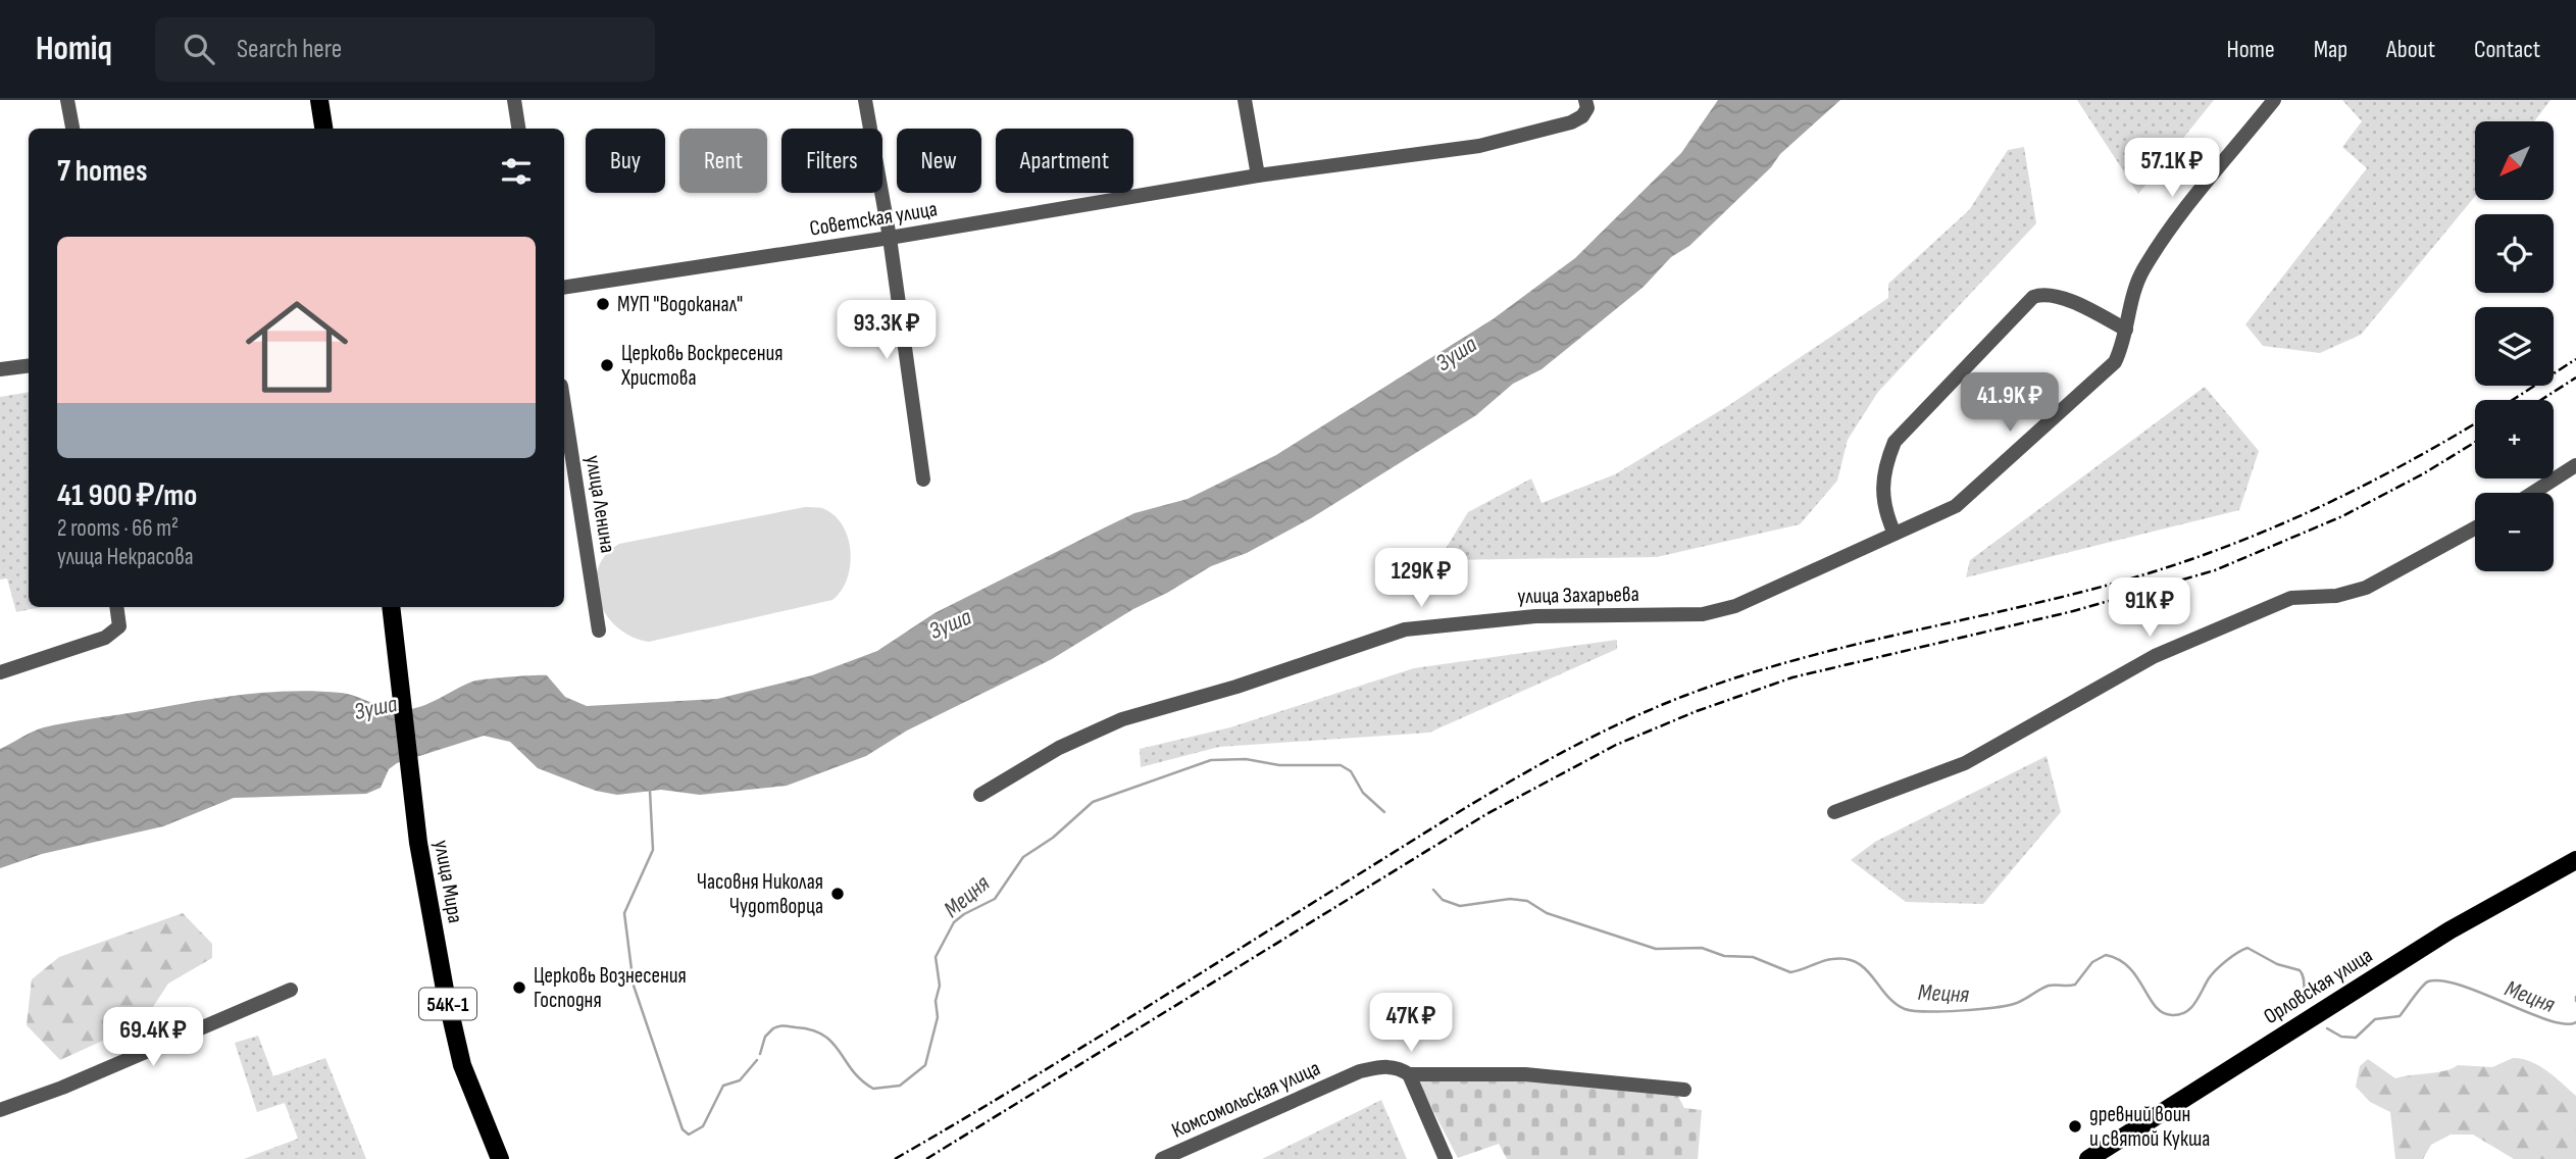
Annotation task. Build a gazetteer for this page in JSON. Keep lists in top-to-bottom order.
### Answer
{
  "streets": {
    "main road": ["улица Мира", "Орловская улица", "54К-1"],
    "street": [
      "Советская улица",
      "улица Ленина",
      "улица Захарьева",
      "Комсомольская улица"
    ]
  },
  "water": ["Зуша", "Мецня"],
  "places": [
    "МУП \"Водоканал\"",
    "Церковь Воскресения Христова",
    "Часовня Николая Чудотворца",
    "Церковь Вознесения Господня",
    "древний воин и святой Кукша"
  ],
  "north": "bottom left",
  "page": {
    "header": "Homiq",
    "search": "Search here",
    "nav": [
      "Home",
      "Map",
      "About",
      "Contact"
    ],
    "map_buttons": ["+", "−"],
    "chip": [
      "Buy",
      "Rent",
      "Filters",
      "New",
      "Apartment"
    ],
    "heading": "7 homes",
    "price": [
      "57.1K ₽",
      "93.3K ₽",
      "41.9K ₽",
      "129K ₽",
      "91K ₽",
      "47K ₽",
      "69.4K ₽"
    ],
    "list": [
      {
        "name": "41 900 ₽/mo",
        "note": "2 rooms · 66 m² · улица Некрасова"
      }
    ]
  }
}
